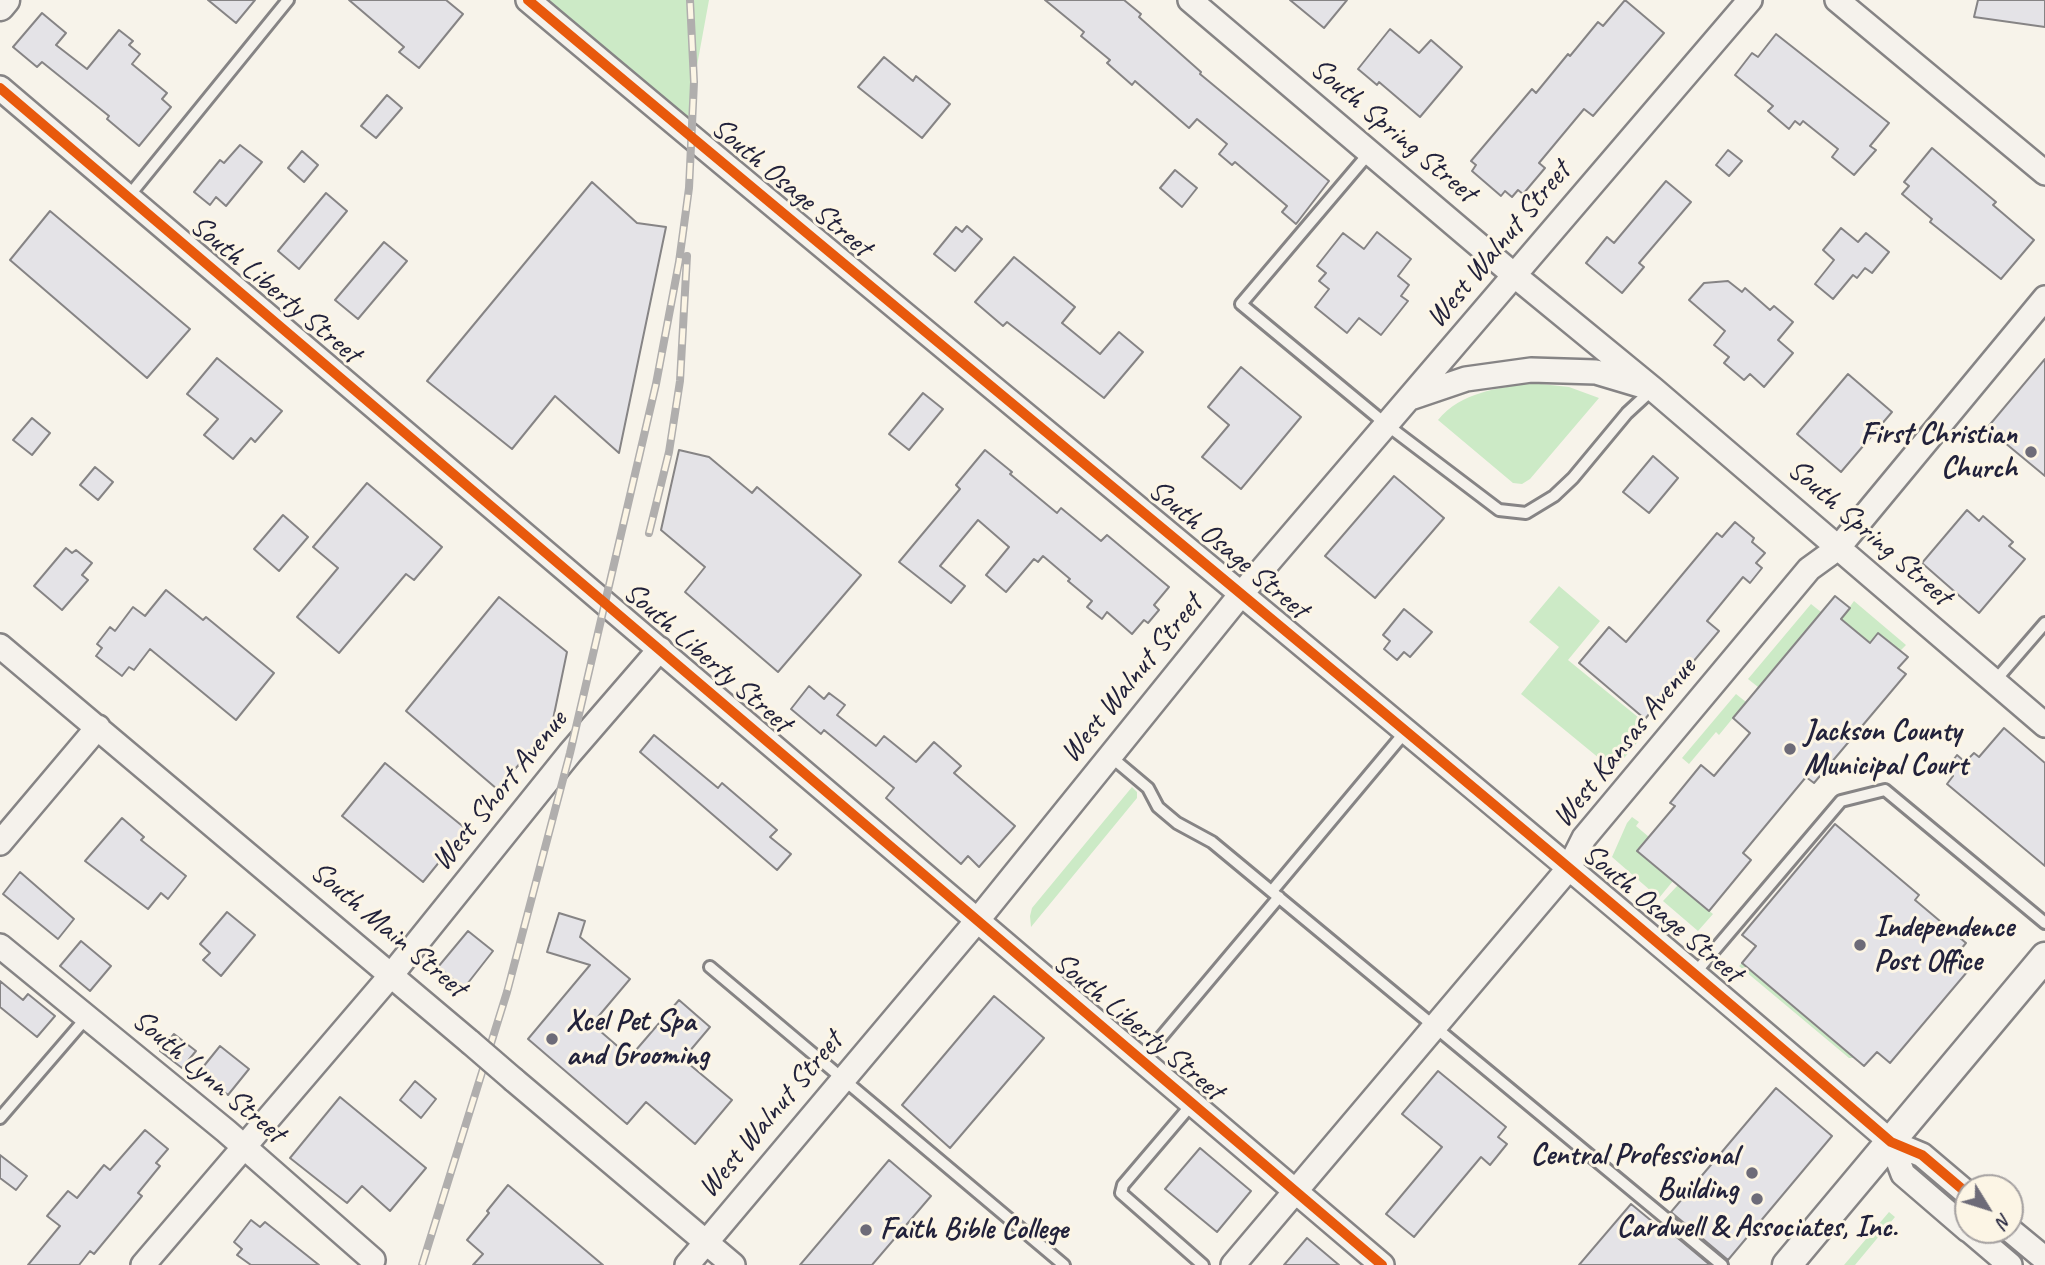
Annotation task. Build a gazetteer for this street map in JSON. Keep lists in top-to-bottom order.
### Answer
{
  "streets": {
    "street": [
      "South Spring Street",
      "South Osage Street",
      "West Walnut Street",
      "South Liberty Street",
      "West Kansas Avenue",
      "West Short Avenue",
      "South Main Street",
      "South Lynn Street"
    ]
  },
  "crossings": [
    ["South Spring Street", "West Walnut Street"],
    ["South Spring Street", "West Kansas Avenue"],
    ["South Osage Street", "West Walnut Street"],
    ["South Osage Street", "West Kansas Avenue"],
    ["West Walnut Street", "South Liberty Street"],
    ["West Walnut Street", "South Main Street"],
    ["South Liberty Street", "West Kansas Avenue"],
    ["South Liberty Street", "West Short Avenue"],
    ["West Short Avenue", "South Main Street"],
    ["West Short Avenue", "South Lynn Street"]
  ],
  "places": [
    "First Christian Church",
    "Jackson County Municipal Court",
    "Independence Post Office",
    "Xcel Pet Spa and Grooming",
    "Central Professional Building",
    "Cardwell & Associates, Inc.",
    "Faith Bible College"
  ],
  "north": "bottom right"
}
